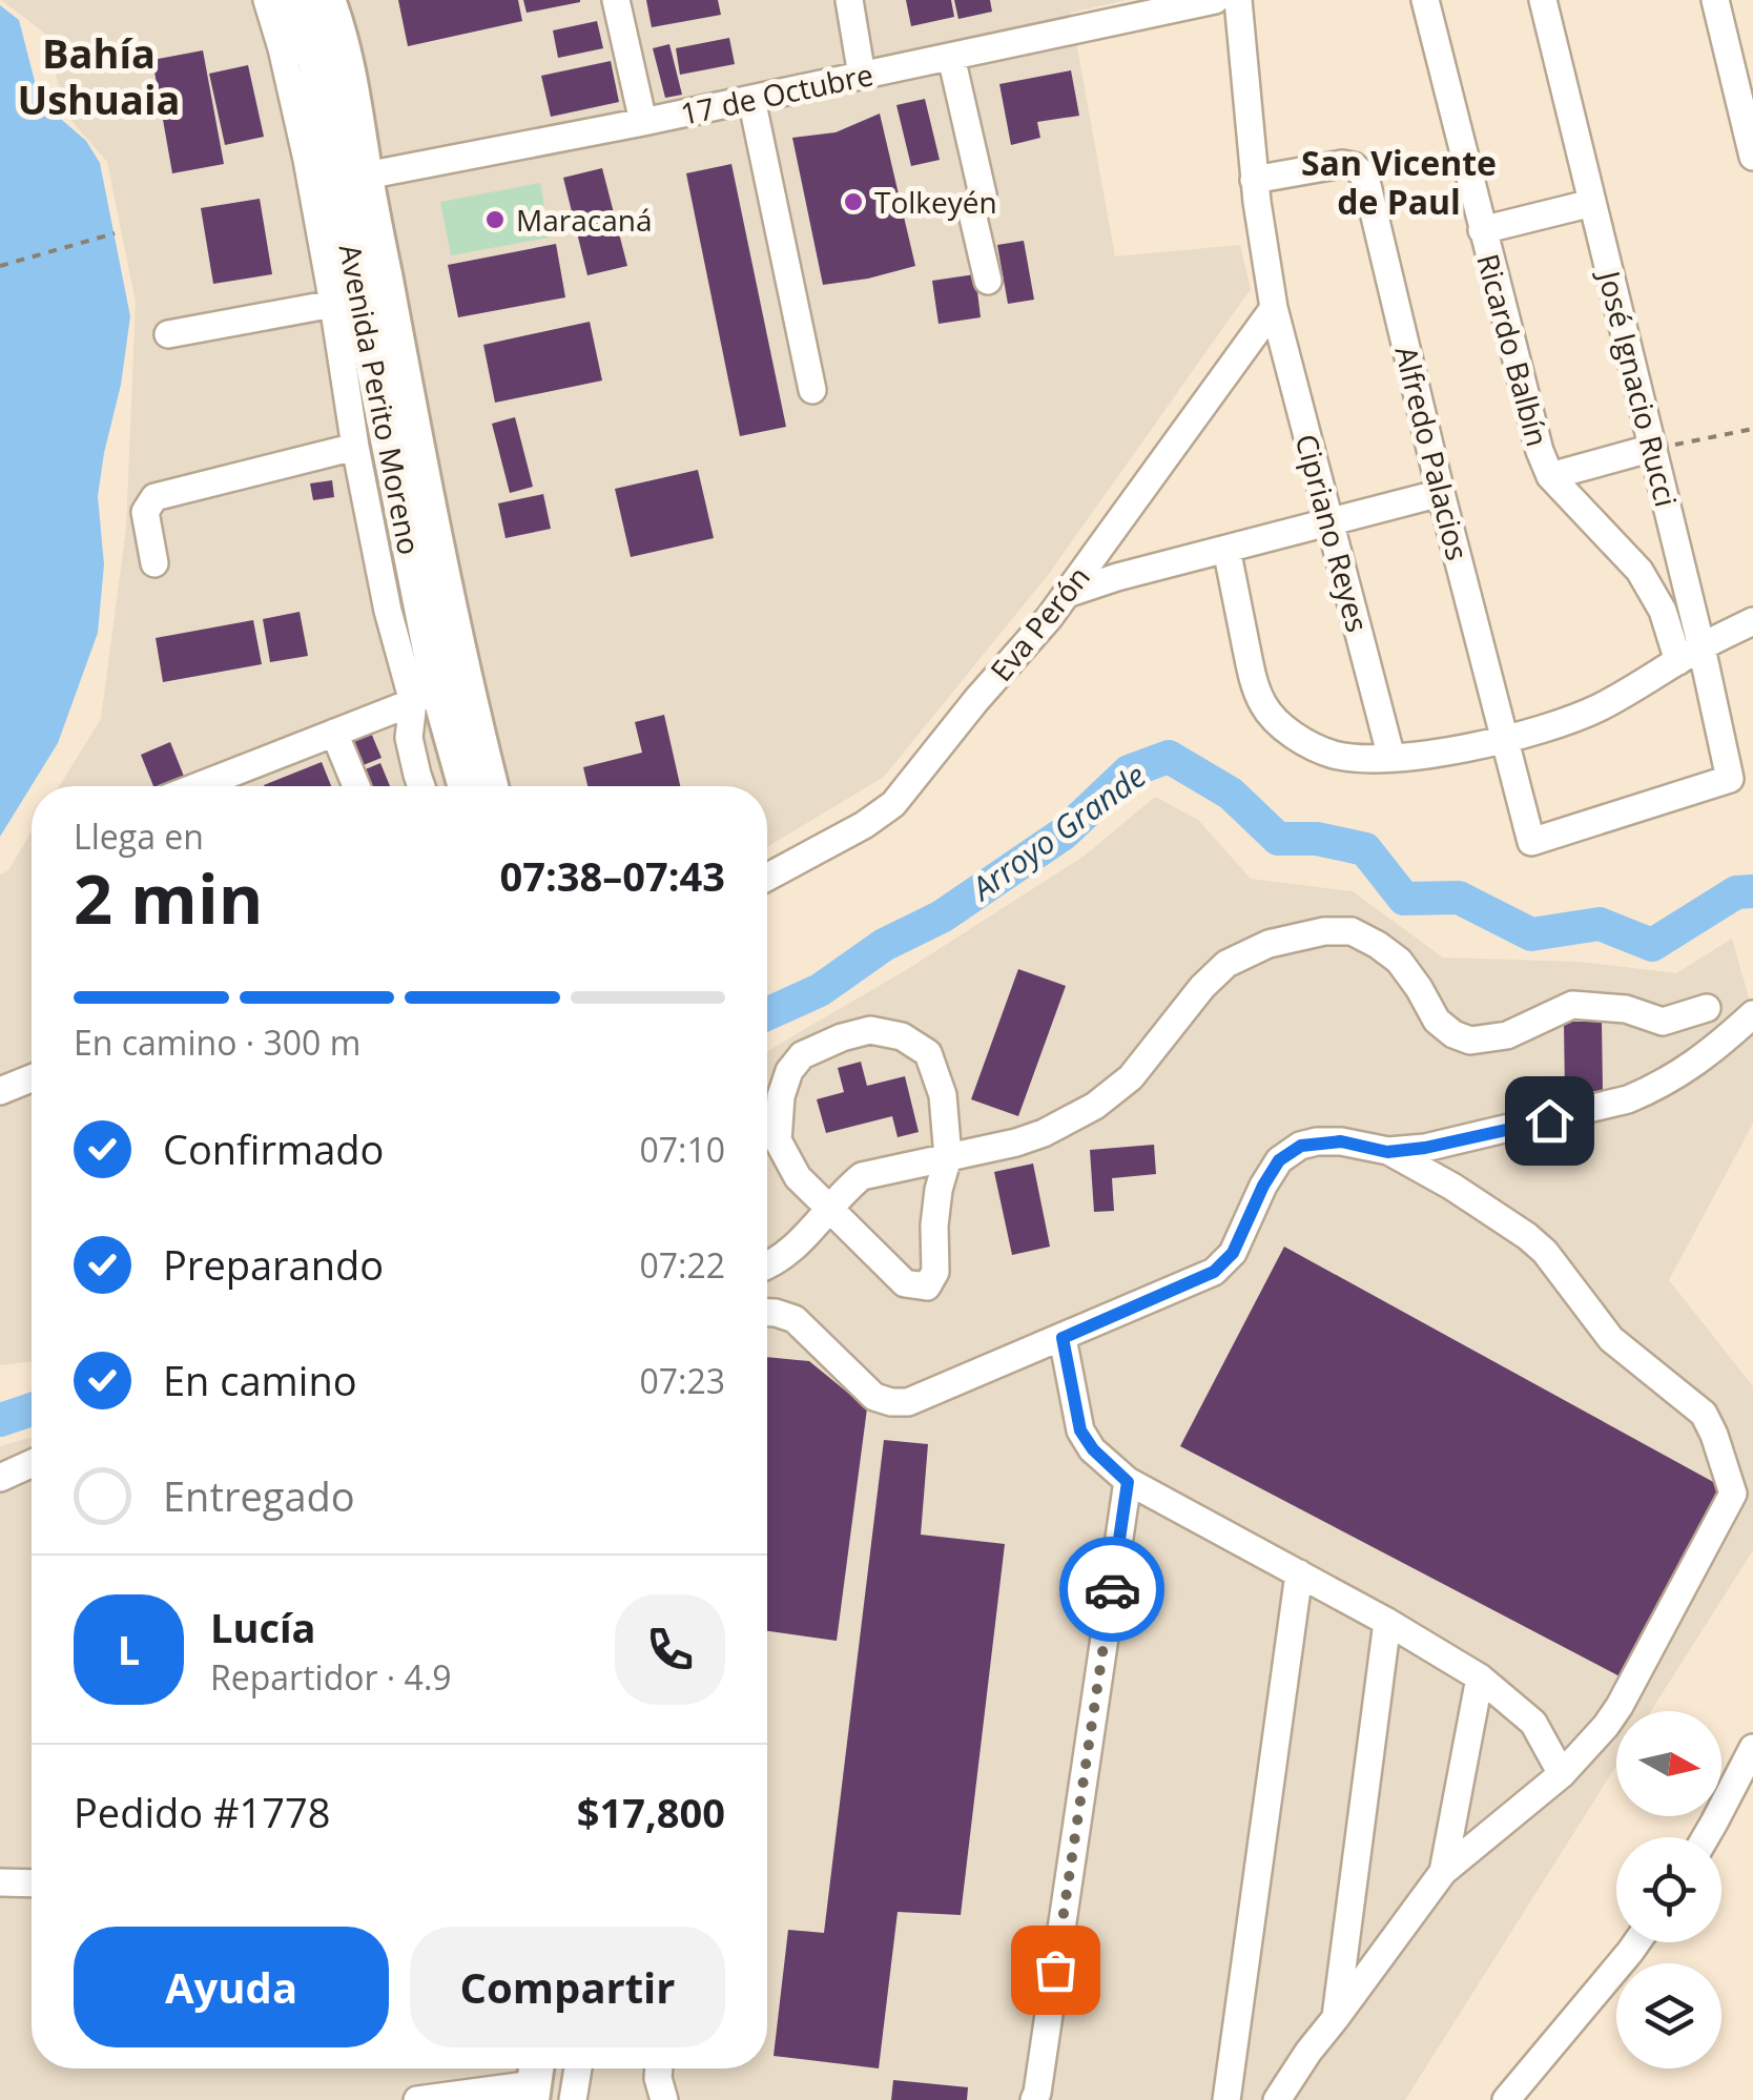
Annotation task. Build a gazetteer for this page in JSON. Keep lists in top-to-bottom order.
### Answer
{
  "streets": {
    "main road": ["Avenida Perito Moreno"],
    "street": [
      "17 de Octubre",
      "Ricardo Balbín",
      "José Ignacio Rucci",
      "Alfredo Palacios",
      "Cipriano Reyes",
      "Eva Perón"
    ]
  },
  "crossings": [
    ["17 de Octubre", "Avenida Perito Moreno"],
    ["Ricardo Balbín", "José Ignacio Rucci"],
    ["José Ignacio Rucci", "Alfredo Palacios"],
    ["Alfredo Palacios", "Cipriano Reyes"],
    ["Cipriano Reyes", "Eva Perón"]
  ],
  "districts": ["Bahía Ushuaia", "San Vicente de Paul"],
  "water": ["Arroyo Grande"],
  "places": ["Tolkeyén", "Maracaná"],
  "north": "right",
  "page": {
    "heading": ["2 min", "Llega en", "07:38–07:43"],
    "panel": [
      "Lucía",
      "Repartidor · 4.9",
      "Pedido #1778",
      "$17,800"
    ],
    "bar": "En camino · 300 m",
    "list": [
      ["Confirmado", "07:10"],
      ["Preparando", "07:22"],
      ["En camino", "07:23"],
      "Entregado"
    ],
    "round": "L",
    "buttons": ["Ayuda", "Compartir"]
  }
}
